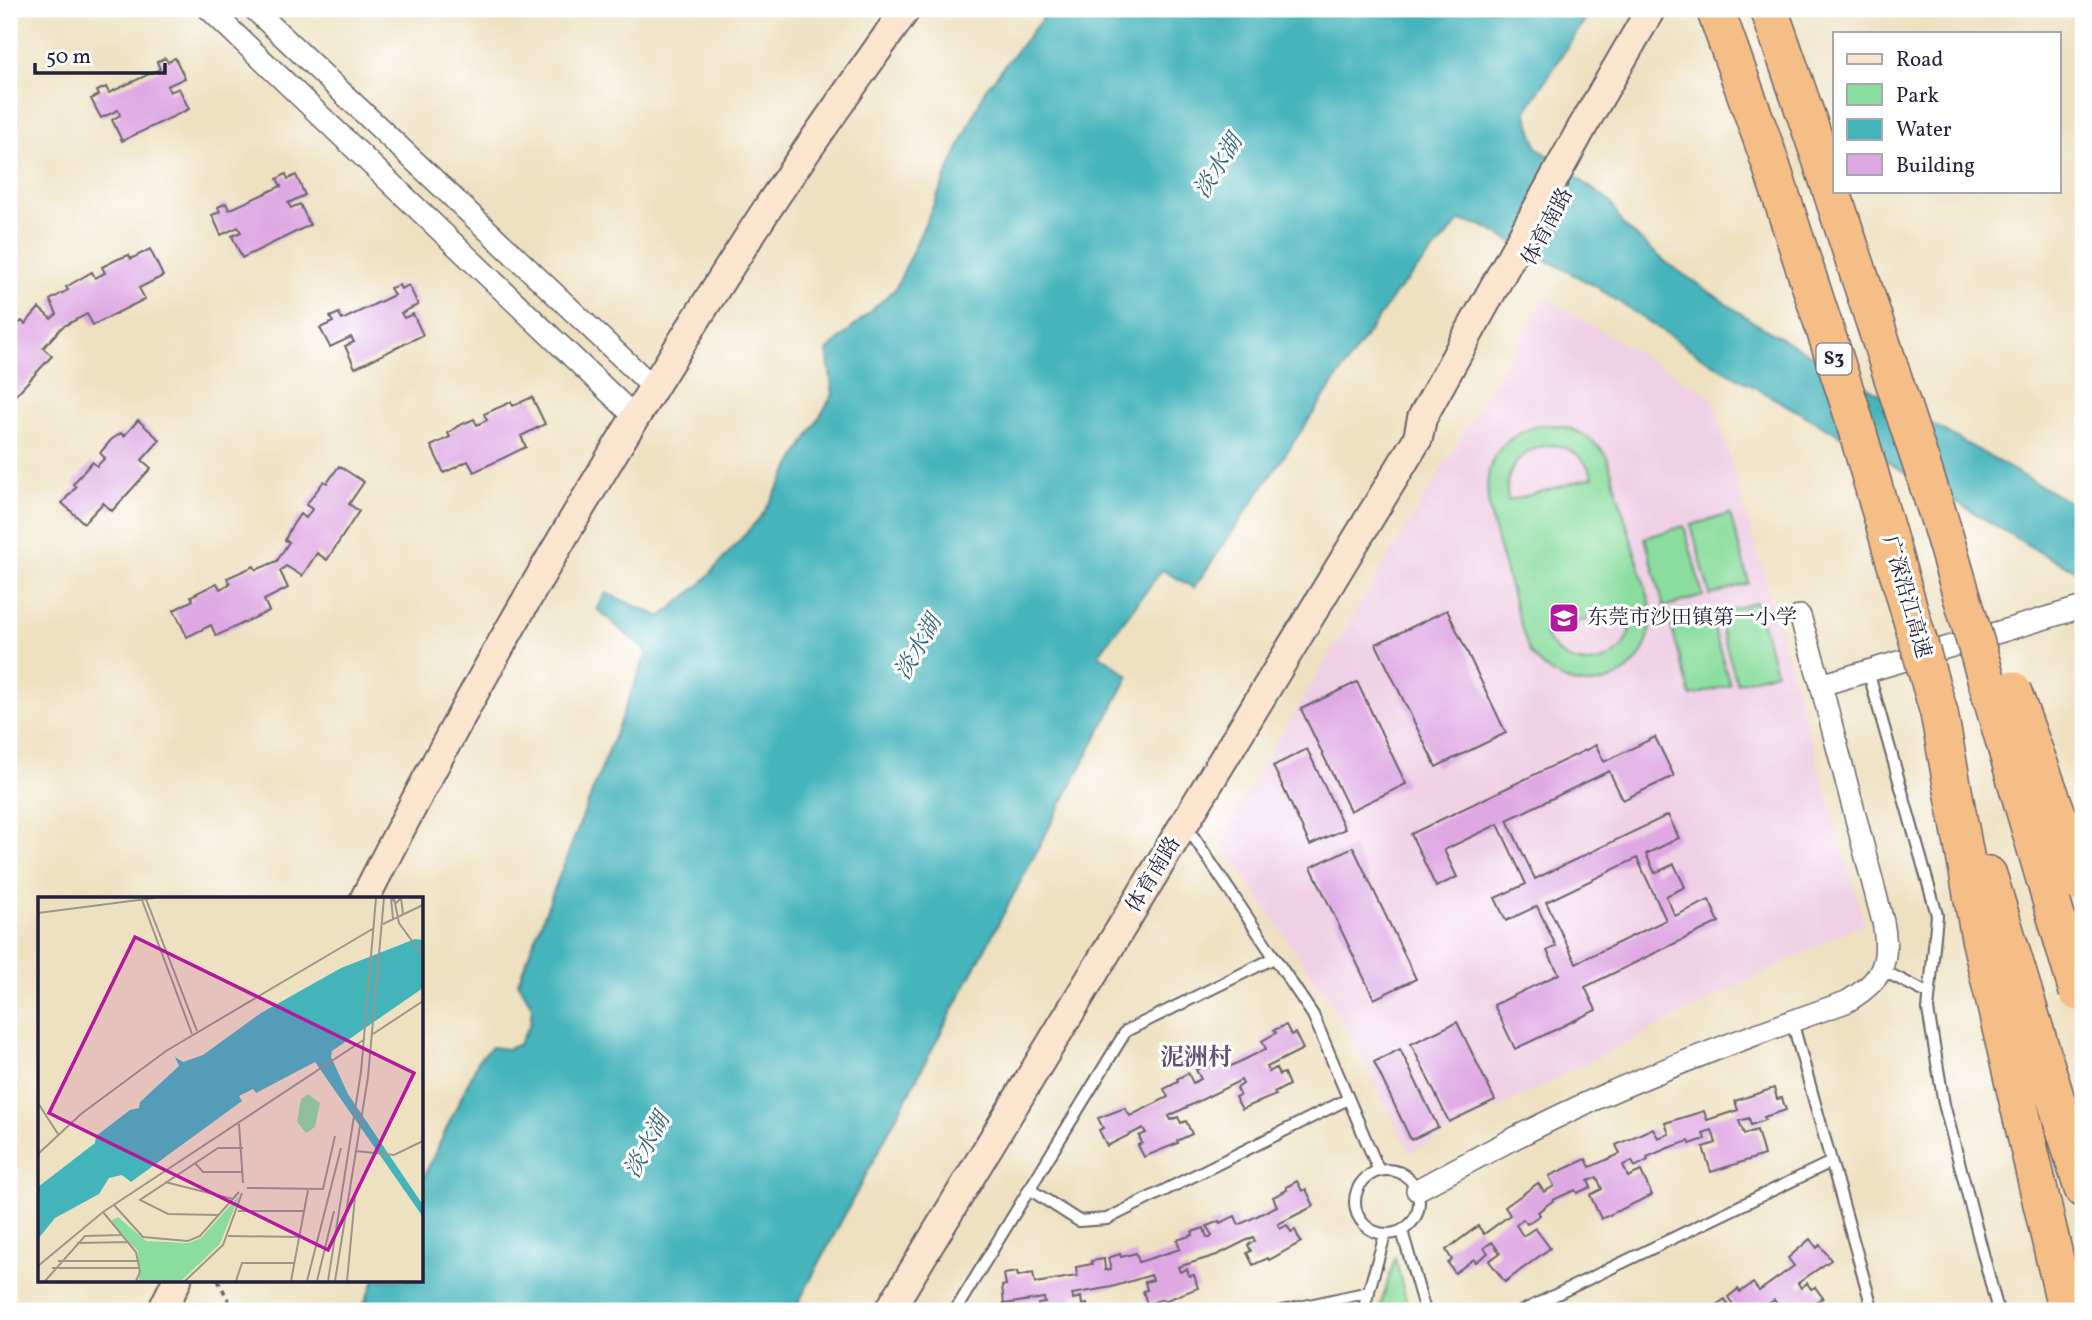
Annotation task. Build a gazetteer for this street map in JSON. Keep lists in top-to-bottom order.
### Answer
{
  "streets": {
    "highway": ["S3", "广深沿江高速"],
    "street": ["体育南路"]
  },
  "districts": ["泥洲村"],
  "water": ["淡水湖"],
  "places": {
    "school or university": ["东莞市沙田镇第一小学"]
  },
  "legend": [
    "Road",
    "Park",
    "Water",
    "Building"
  ],
  "scale_bar": "50 m"
}
